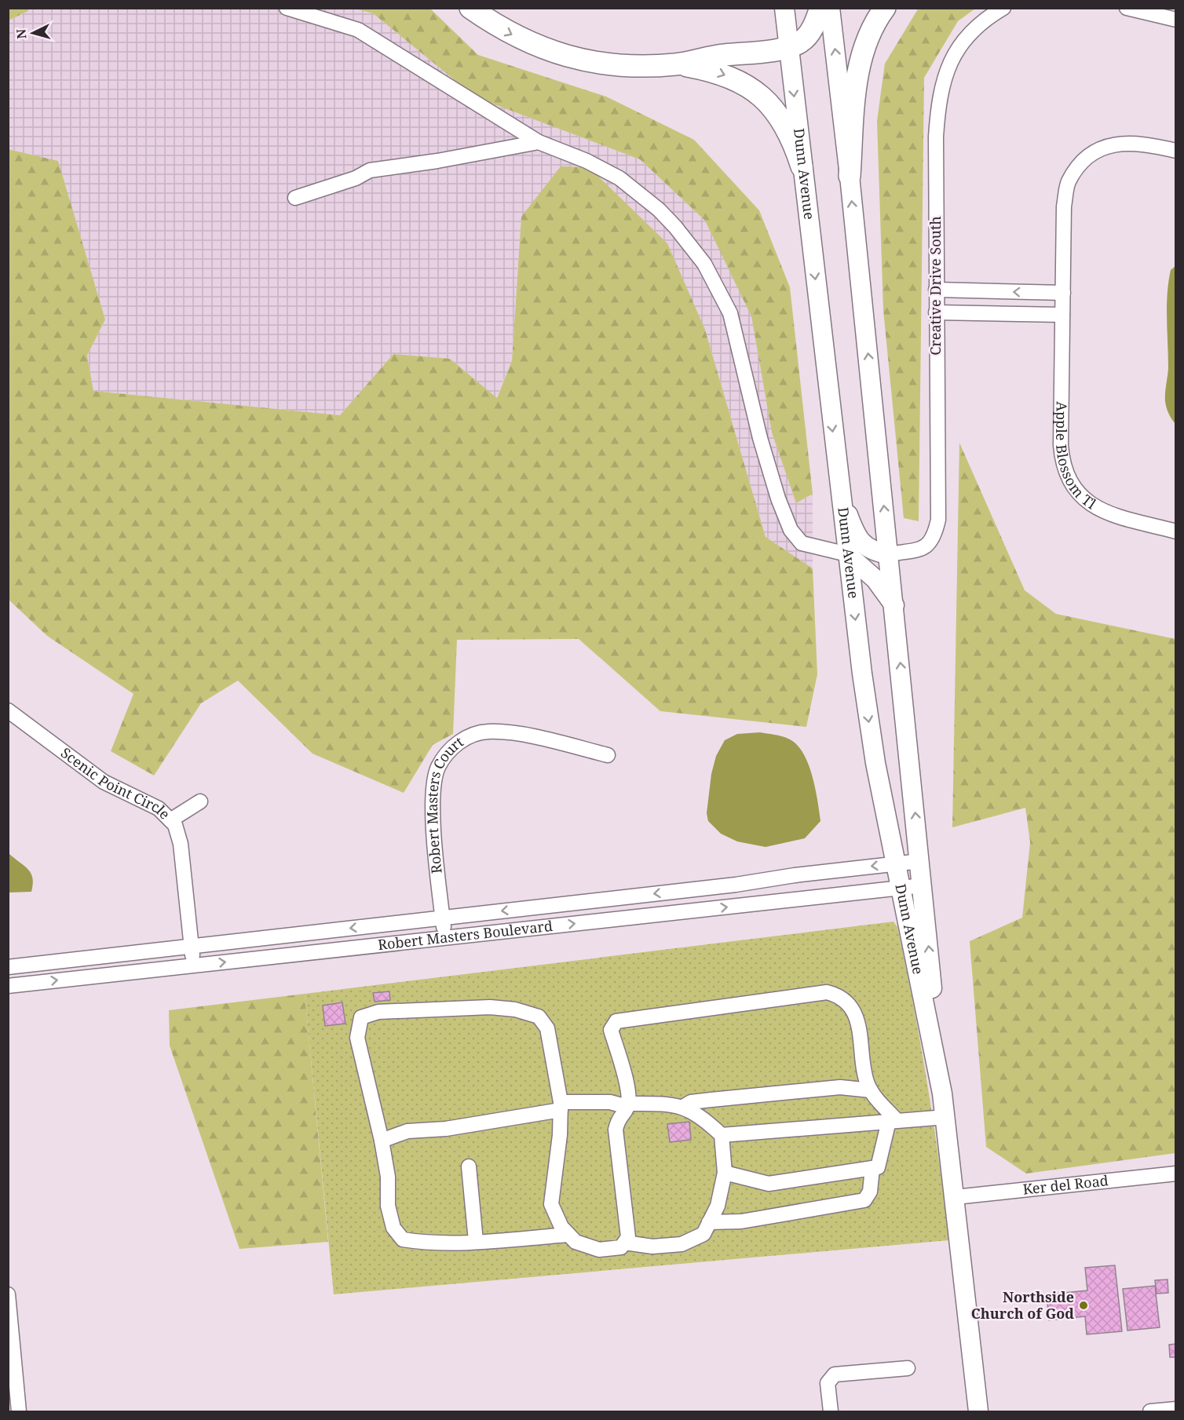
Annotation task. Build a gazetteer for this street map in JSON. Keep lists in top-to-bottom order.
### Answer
{
  "streets": {
    "main road": ["Dunn Avenue"],
    "street": [
      "Creative Drive South",
      "Apple Blossom Tl",
      "Scenic Point Circle",
      "Robert Masters Court",
      "Robert Masters Boulevard",
      "Ker del Road"
    ]
  },
  "crossings": [
    ["Dunn Avenue", "Creative Drive South"],
    ["Dunn Avenue", "Robert Masters Boulevard"],
    ["Dunn Avenue", "Ker del Road"],
    ["Scenic Point Circle", "Robert Masters Boulevard"],
    ["Robert Masters Court", "Robert Masters Boulevard"]
  ],
  "places": ["Northside Church of God"],
  "north": "left"
}
